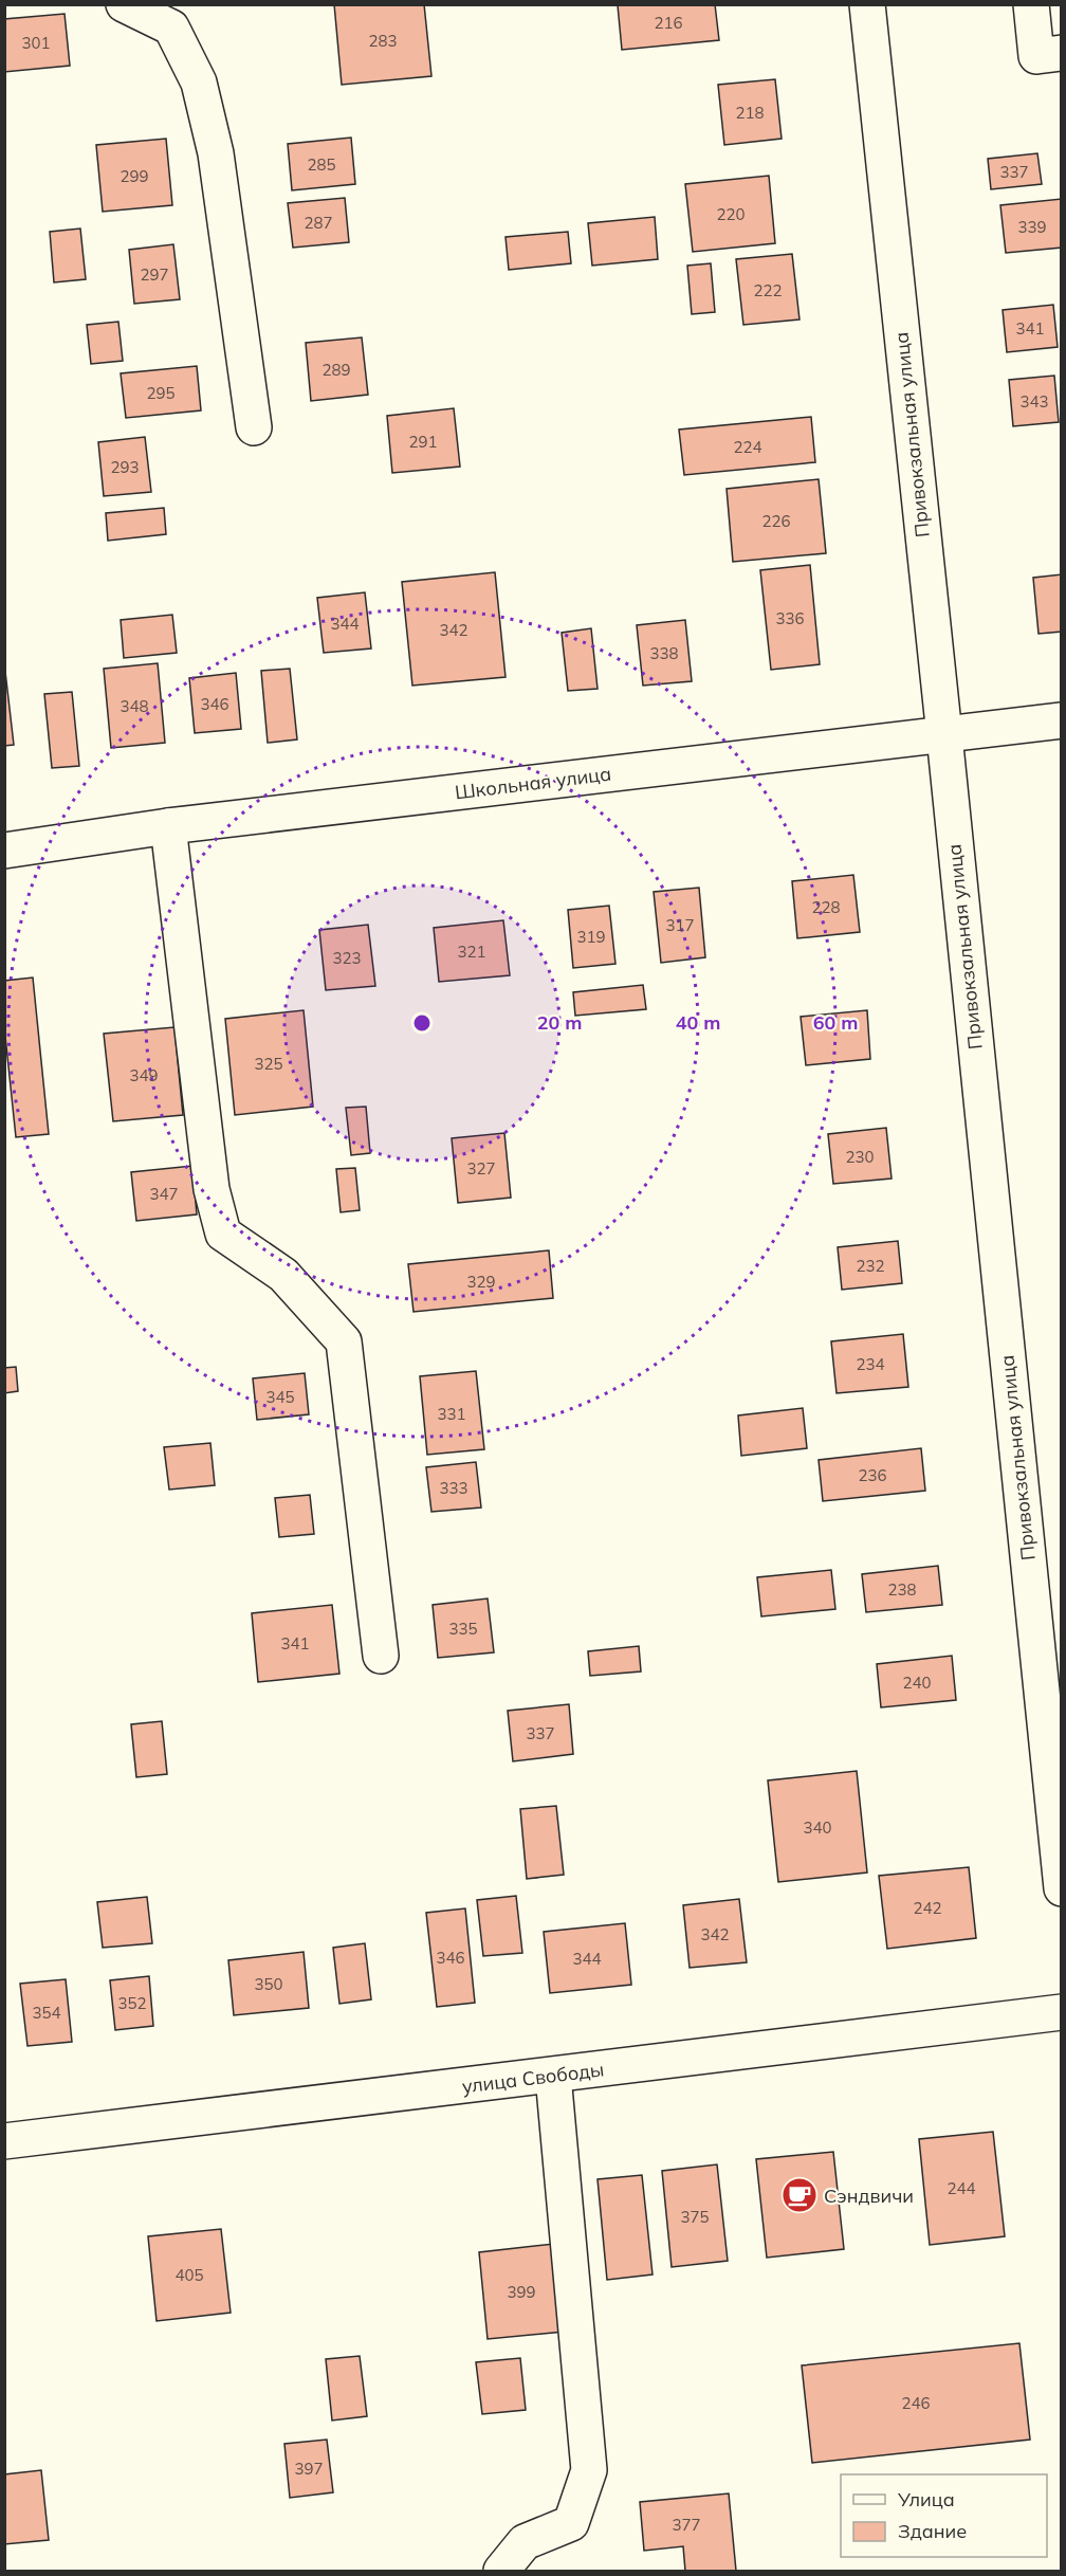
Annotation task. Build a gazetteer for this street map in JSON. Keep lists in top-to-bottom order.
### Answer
{
  "streets": {
    "street": ["Привокзальная улица", "Школьная улица", "улица Свободы"]
  },
  "crossings": [
    ["Привокзальная улица", "Школьная улица"]
  ],
  "places": {
    "cafe": ["Сэндвичи"]
  },
  "house_numbers": [
    "216",
    "283",
    "301",
    "218",
    "285",
    "337",
    "299",
    "220",
    "287",
    "339",
    "297",
    "222",
    "341",
    "289",
    "295",
    "343",
    "291",
    "224",
    "293",
    "226",
    "336",
    "344",
    "342",
    "338",
    "346",
    "348",
    "228",
    "317",
    "319",
    "321",
    "323",
    "325",
    "349",
    "230",
    "327",
    "347",
    "232",
    "329",
    "234",
    "345",
    "331",
    "236",
    "333",
    "238",
    "335",
    "341",
    "240",
    "337",
    "340",
    "242",
    "342",
    "346",
    "344",
    "350",
    "352",
    "354",
    "244",
    "375",
    "405",
    "399",
    "246",
    "397",
    "377"
  ],
  "legend": ["Улица", "Здание"],
  "rings": ["20 m", "40 m", "60 m"]
}
